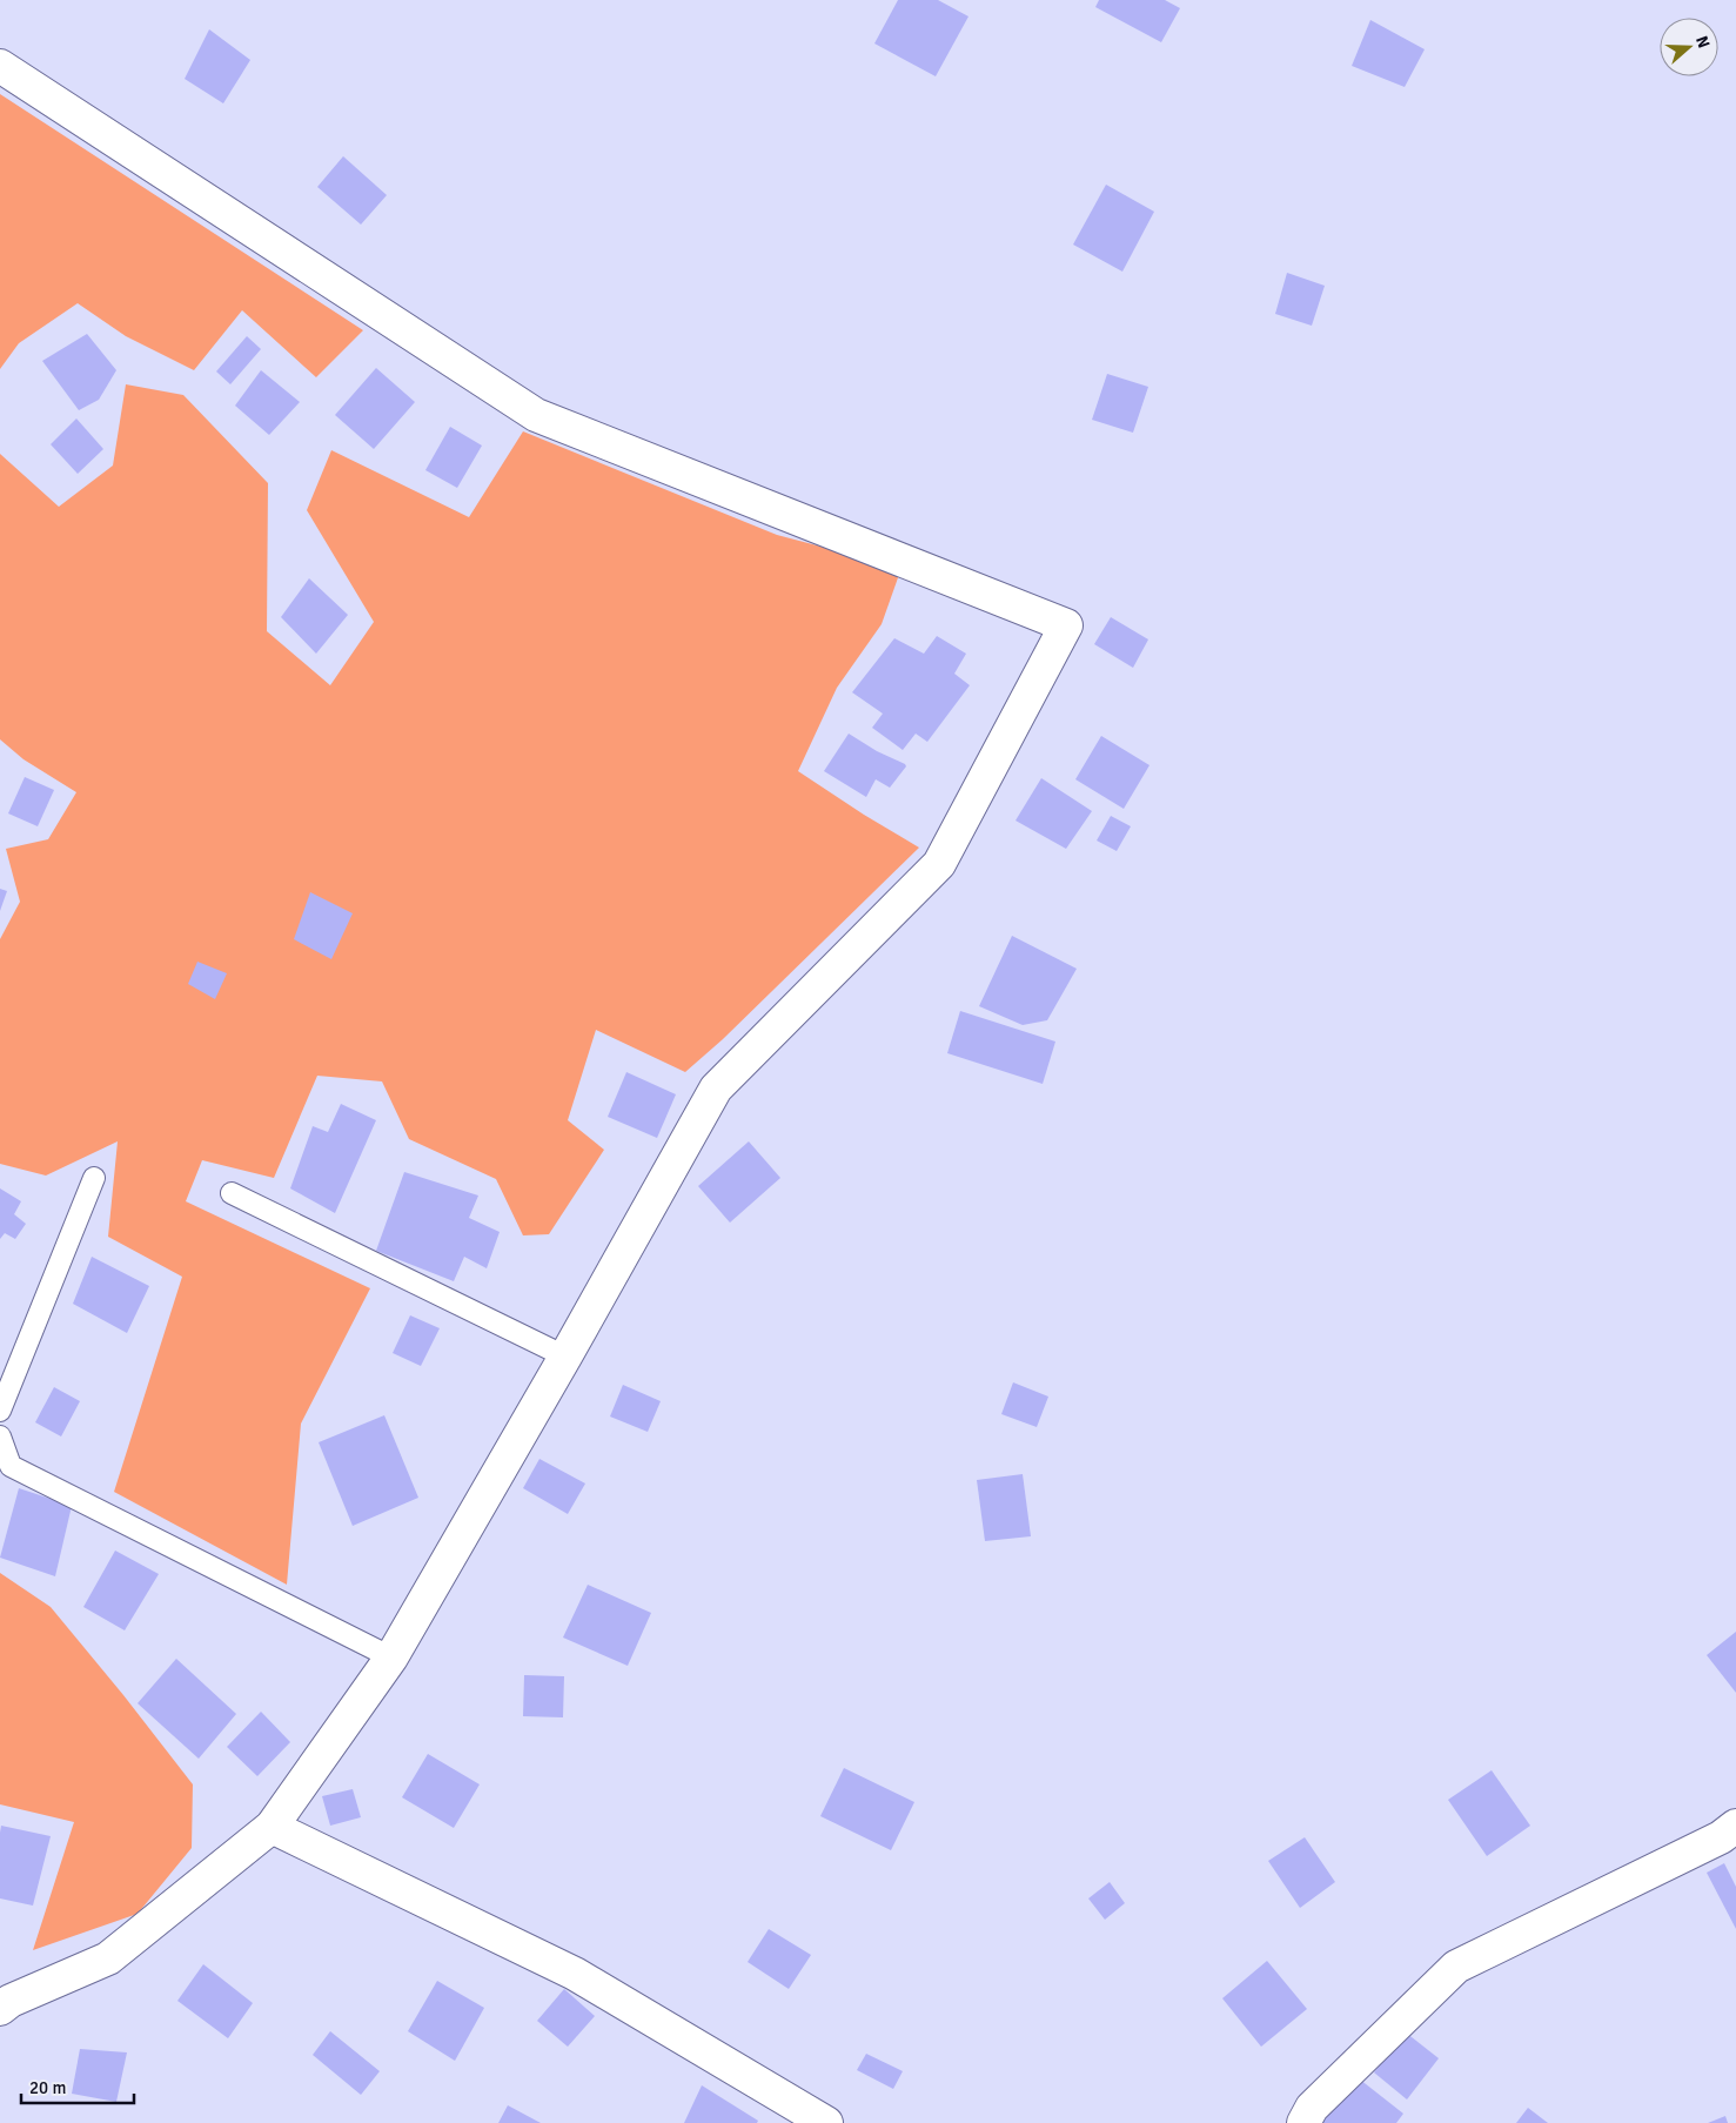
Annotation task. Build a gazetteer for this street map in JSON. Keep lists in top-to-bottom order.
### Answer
{
  "scale_bar": "20 m",
  "north": "right"
}
